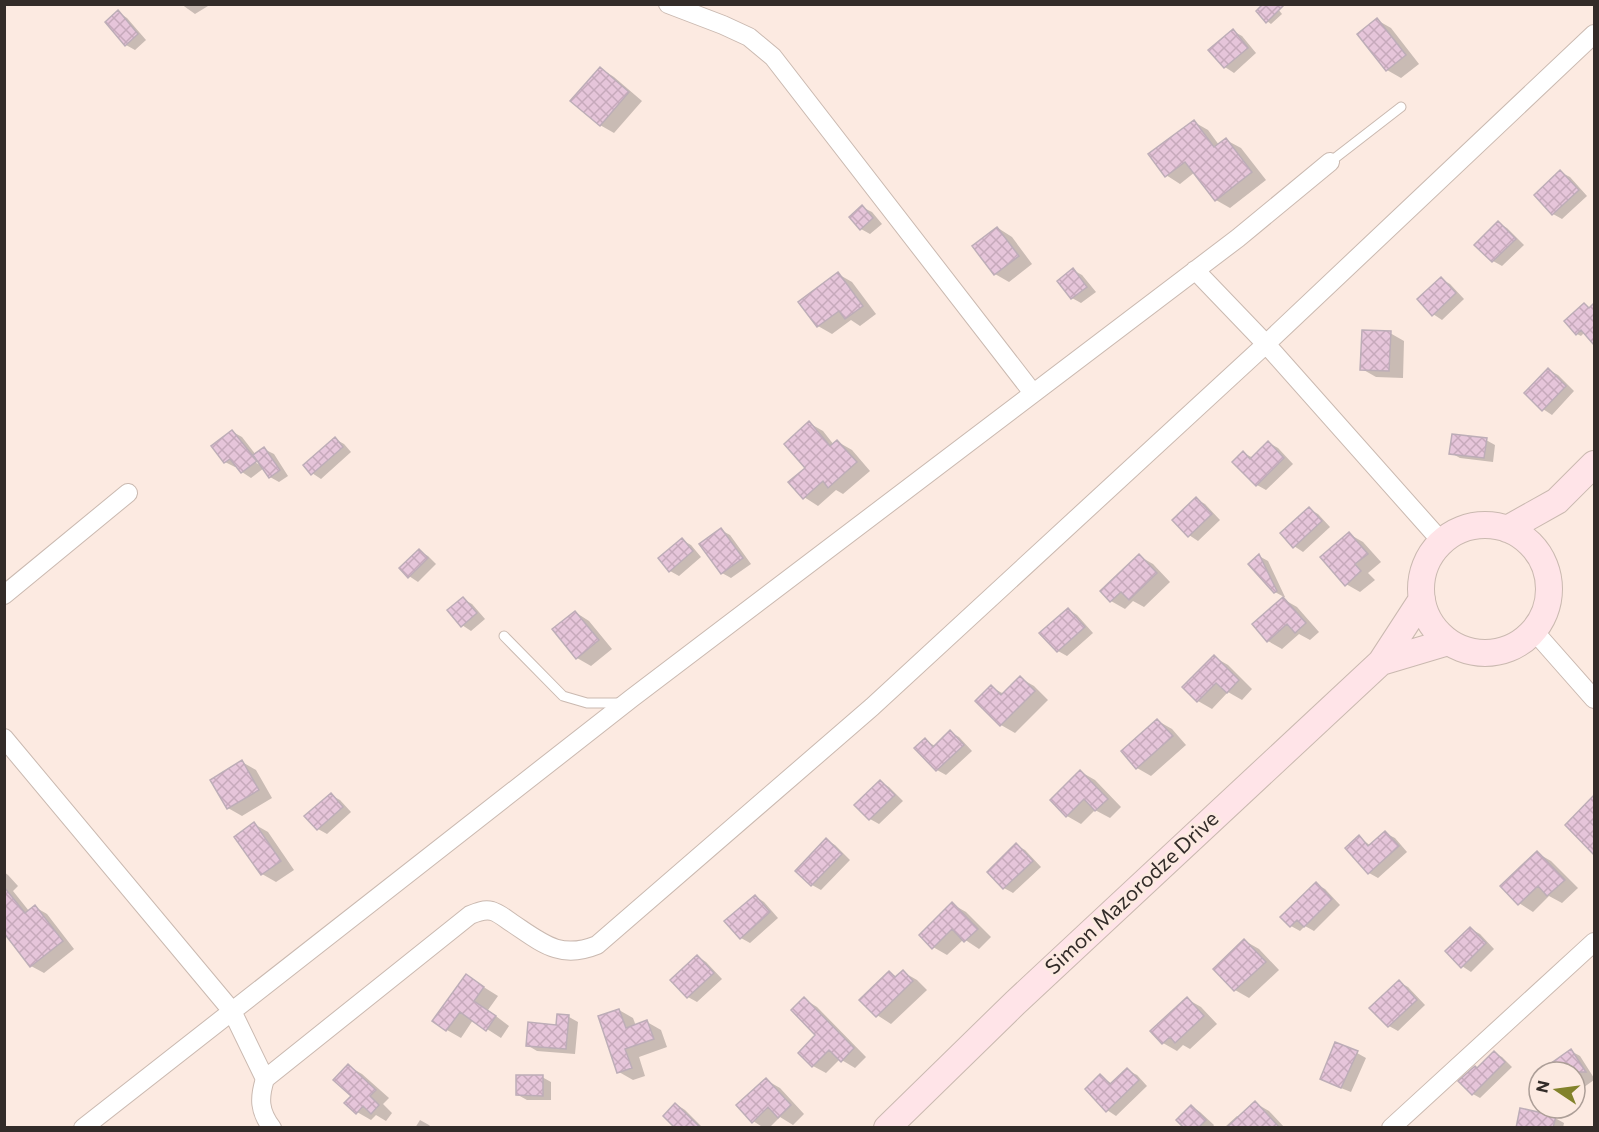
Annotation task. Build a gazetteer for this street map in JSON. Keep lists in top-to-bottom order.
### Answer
{
  "streets": {
    "street": ["Simon Mazorodze Drive"]
  },
  "north": "left"
}
